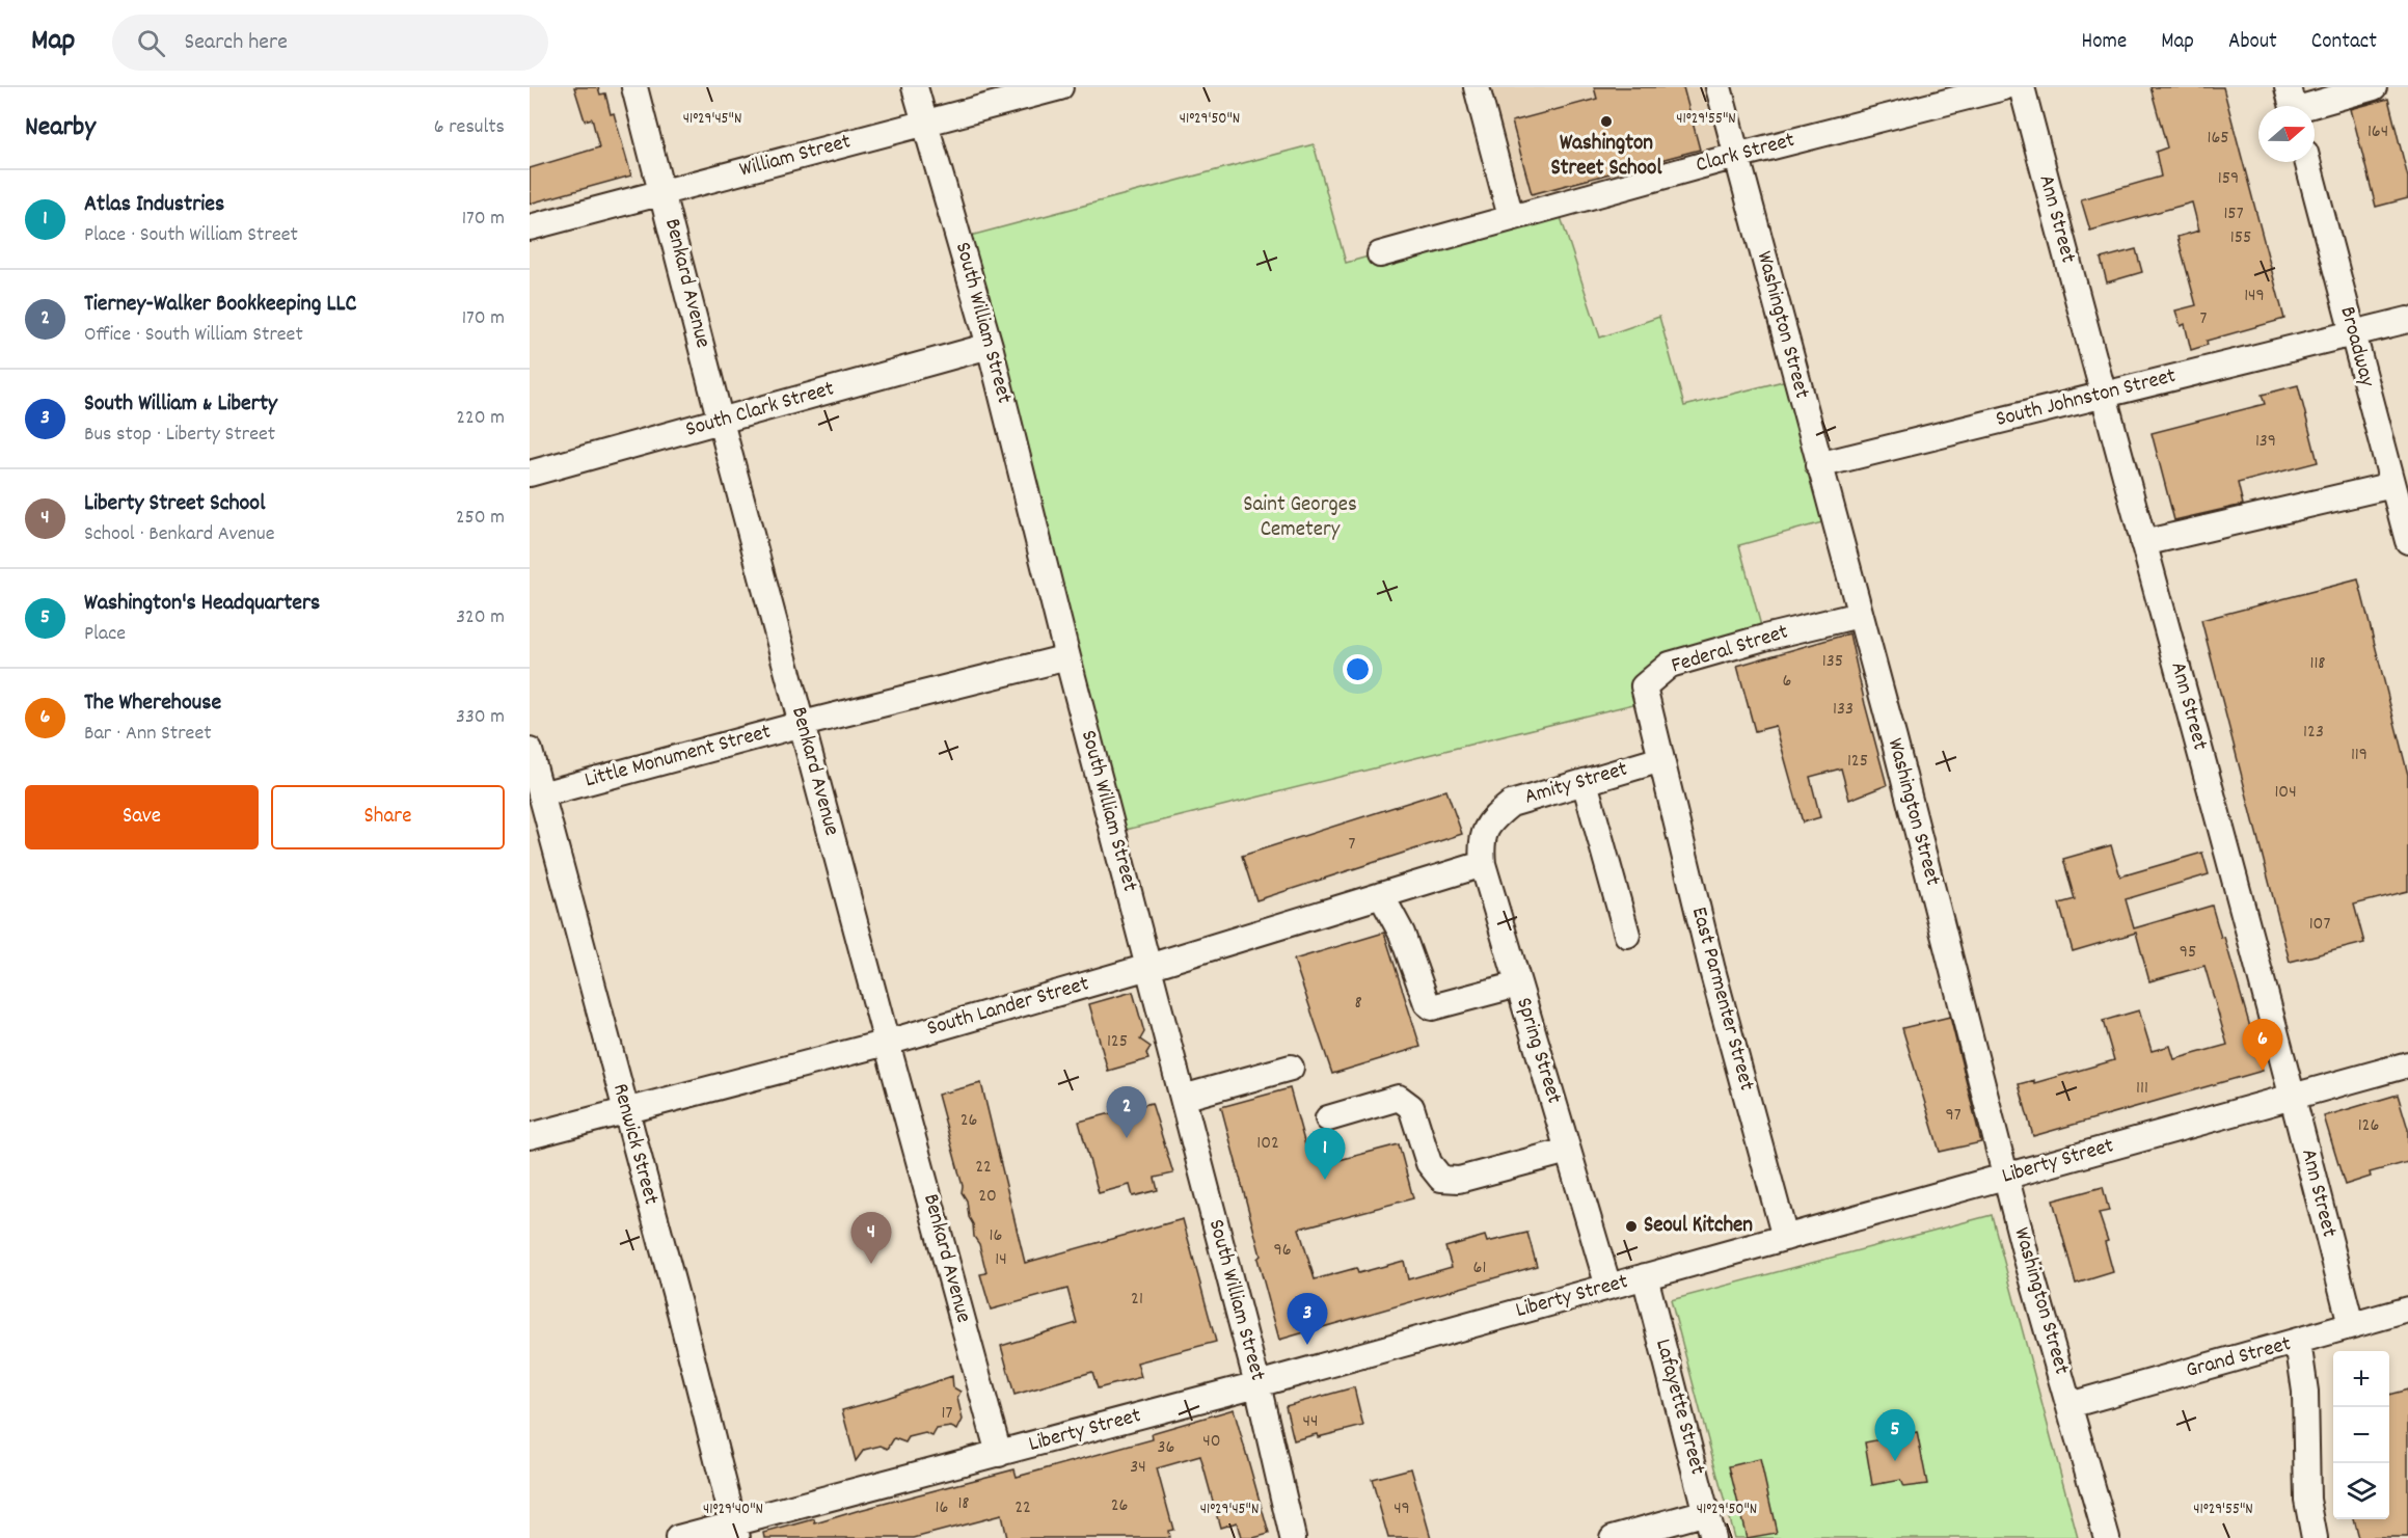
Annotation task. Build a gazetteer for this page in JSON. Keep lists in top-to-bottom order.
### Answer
{
  "streets": {
    "street": [
      "Clark Street",
      "William Street",
      "Ann Street",
      "Benkard Avenue",
      "South William Street",
      "Washington Street",
      "Broadway",
      "South Johnston Street",
      "South Clark Street",
      "Federal Street",
      "Little Monument Street",
      "Amity Street",
      "East Parmenter Street",
      "South Lander Street",
      "Spring Street",
      "Renwick Street",
      "Liberty Street",
      "Grand Street",
      "Lafayette Street"
    ]
  },
  "crossings": [
    ["Clark Street", "Washington Street"],
    ["William Street", "Benkard Avenue"],
    ["William Street", "South William Street"],
    ["Ann Street", "South Johnston Street"],
    ["Ann Street", "Liberty Street"],
    ["Ann Street", "Grand Street"],
    ["Benkard Avenue", "South Clark Street"],
    ["Benkard Avenue", "Little Monument Street"],
    ["Benkard Avenue", "South Lander Street"],
    ["Benkard Avenue", "Liberty Street"],
    ["South William Street", "South Clark Street"],
    ["South William Street", "Little Monument Street"],
    ["South William Street", "South Lander Street"],
    ["South William Street", "Liberty Street"],
    ["Washington Street", "South Johnston Street"],
    ["Washington Street", "Federal Street"],
    ["Washington Street", "Liberty Street"],
    ["Washington Street", "Grand Street"],
    ["Broadway", "South Johnston Street"],
    ["Federal Street", "Amity Street"],
    ["Federal Street", "East Parmenter Street"],
    ["Little Monument Street", "Renwick Street"],
    ["Amity Street", "East Parmenter Street"],
    ["Amity Street", "Spring Street"],
    ["East Parmenter Street", "Liberty Street"],
    ["South Lander Street", "Spring Street"],
    ["South Lander Street", "Renwick Street"],
    ["Spring Street", "Liberty Street"],
    ["Renwick Street", "Liberty Street"],
    ["Liberty Street", "Lafayette Street"]
  ],
  "parks": ["Saint Georges Cemetery"],
  "places": ["Washington Street School", "Seoul Kitchen"],
  "house_numbers": [
    "164",
    "165",
    "159",
    "157",
    "155",
    "149",
    "7",
    "139",
    "135",
    "118",
    "6",
    "133",
    "123",
    "119",
    "125",
    "104",
    "7",
    "107",
    "95",
    "8",
    "125",
    "111",
    "97",
    "26",
    "126",
    "102",
    "22",
    "20",
    "16",
    "96",
    "14",
    "61",
    "21",
    "17",
    "44",
    "40",
    "36",
    "34",
    "18",
    "26",
    "16",
    "22",
    "49"
  ],
  "north": "right",
  "page": {
    "header": "Map",
    "search": "Search here",
    "nav": [
      "Home",
      "Map",
      "About",
      "Contact"
    ],
    "heading": ["Nearby", "6 results"],
    "list": [
      {
        "mark": "1",
        "name": "Atlas Industries",
        "note": "Place · South William Street",
        "value": "170 m"
      },
      {
        "mark": "2",
        "name": "Tierney-Walker Bookkeeping LLC",
        "note": "Office · South William Street",
        "value": "170 m"
      },
      {
        "mark": "3",
        "name": "South William & Liberty",
        "note": "Bus stop · Liberty Street",
        "value": "220 m"
      },
      {
        "mark": "4",
        "name": "Liberty Street School",
        "note": "School · Benkard Avenue",
        "value": "250 m"
      },
      {
        "mark": "5",
        "name": "Washington's Headquarters",
        "note": "Place",
        "value": "320 m"
      },
      {
        "mark": "6",
        "name": "The Wherehouse",
        "note": "Bar · Ann Street",
        "value": "330 m"
      }
    ],
    "buttons": ["Save", "Share"],
    "pins": [
      "6",
      "2",
      "1",
      "4",
      "3",
      "5"
    ],
    "map_buttons": ["+", "−"]
  },
  "coordinates": [
    "41°29'45\"N",
    "41°29'50\"N",
    "41°29'55\"N",
    "41°29'40\"N"
  ]
}
